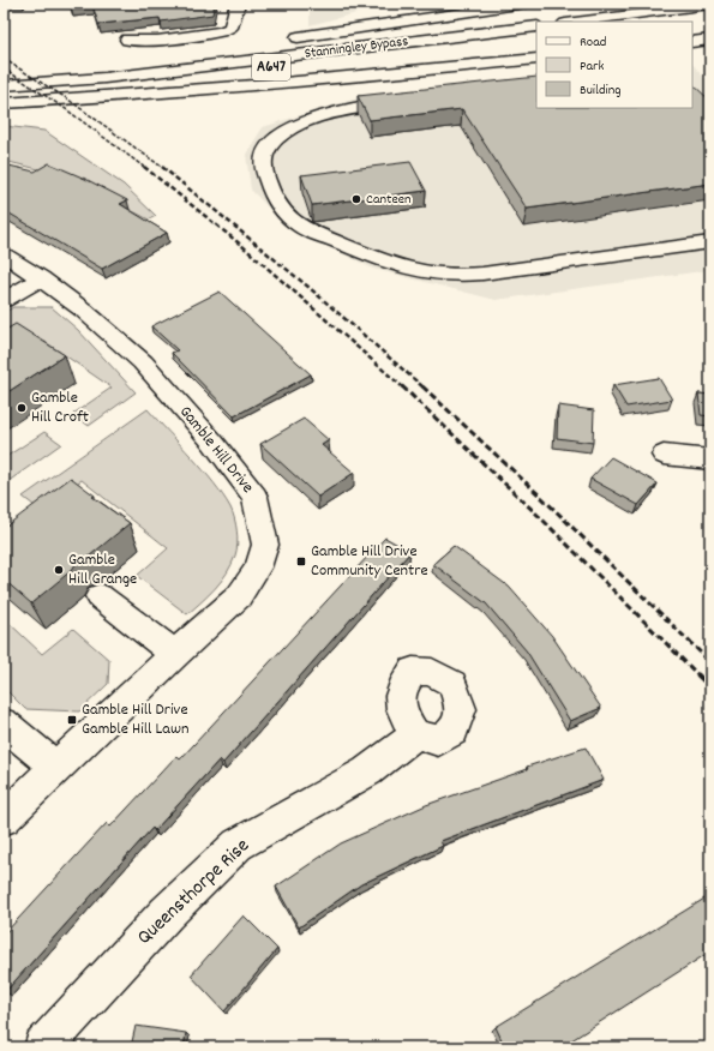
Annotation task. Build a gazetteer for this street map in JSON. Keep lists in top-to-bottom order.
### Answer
{
  "streets": {
    "main road": [
      "Stanningley Bypass",
      "A647",
      "Gamble Hill Drive",
      "Queensthorpe Rise"
    ]
  },
  "places": {
    "other": ["Canteen", "Gamble Hill Croft", "Gamble Hill Grange"],
    "transit": ["Gamble Hill Drive Community Centre", "Gamble Hill Drive Gamble Hill Lawn"]
  },
  "legend": ["Road", "Park", "Building"]
}
